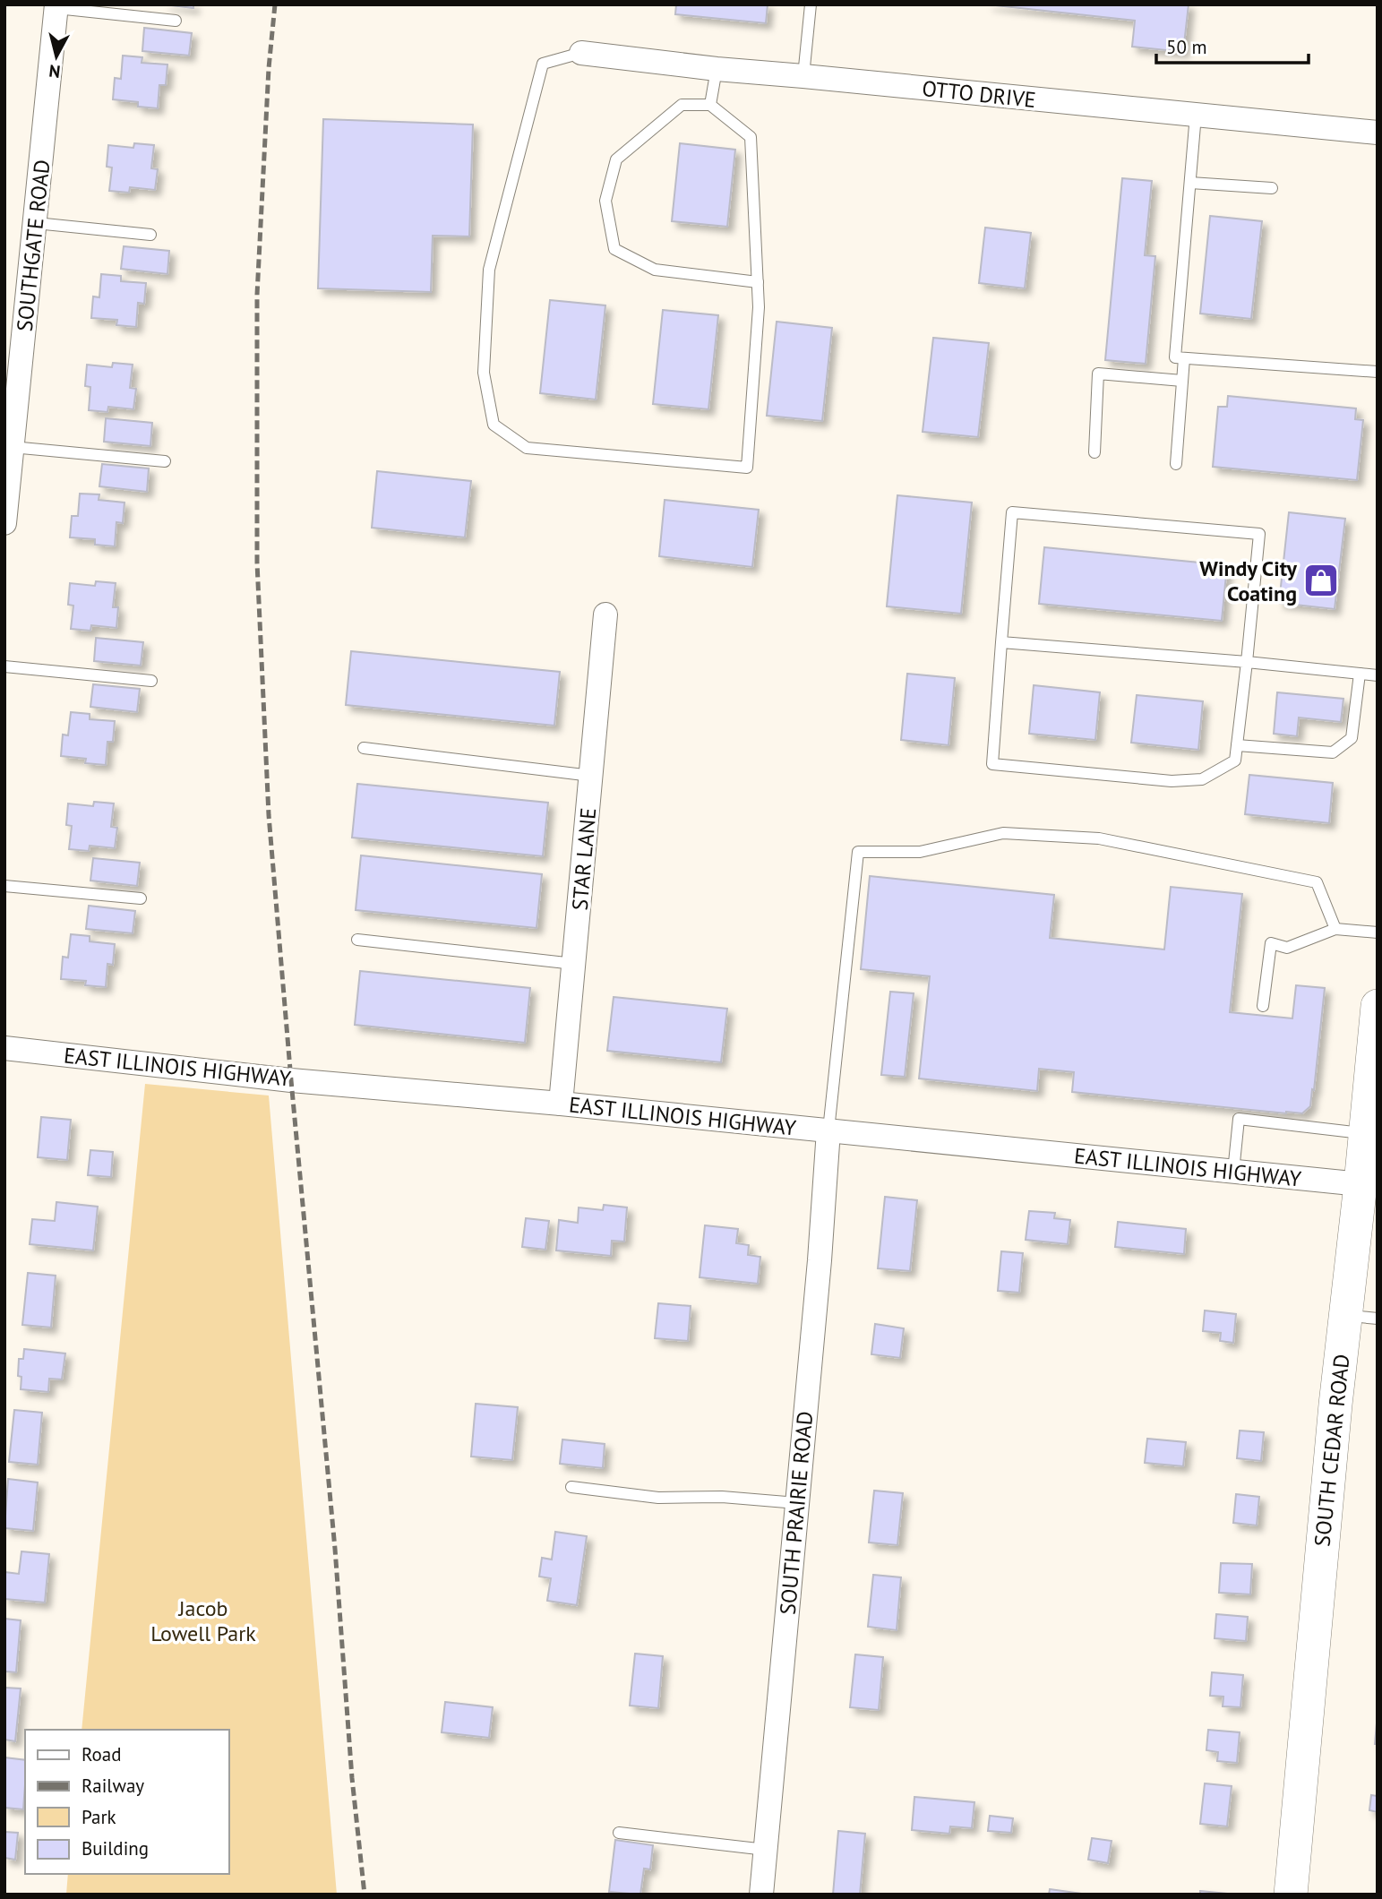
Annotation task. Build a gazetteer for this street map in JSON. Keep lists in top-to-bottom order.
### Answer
{
  "streets": {
    "main road": ["SOUTH CEDAR ROAD"],
    "street": [
      "OTTO DRIVE",
      "SOUTHGATE ROAD",
      "STAR LANE",
      "EAST ILLINOIS HIGHWAY",
      "SOUTH PRAIRIE ROAD"
    ]
  },
  "crossings": [
    ["STAR LANE", "EAST ILLINOIS HIGHWAY"],
    ["EAST ILLINOIS HIGHWAY", "SOUTH CEDAR ROAD"],
    ["EAST ILLINOIS HIGHWAY", "SOUTH PRAIRIE ROAD"]
  ],
  "parks": ["Jacob Lowell Park"],
  "places": {
    "shop": ["Windy City Coating"]
  },
  "legend": [
    "Road",
    "Railway",
    "Park",
    "Building"
  ],
  "scale_bar": "50 m",
  "north": "bottom"
}
